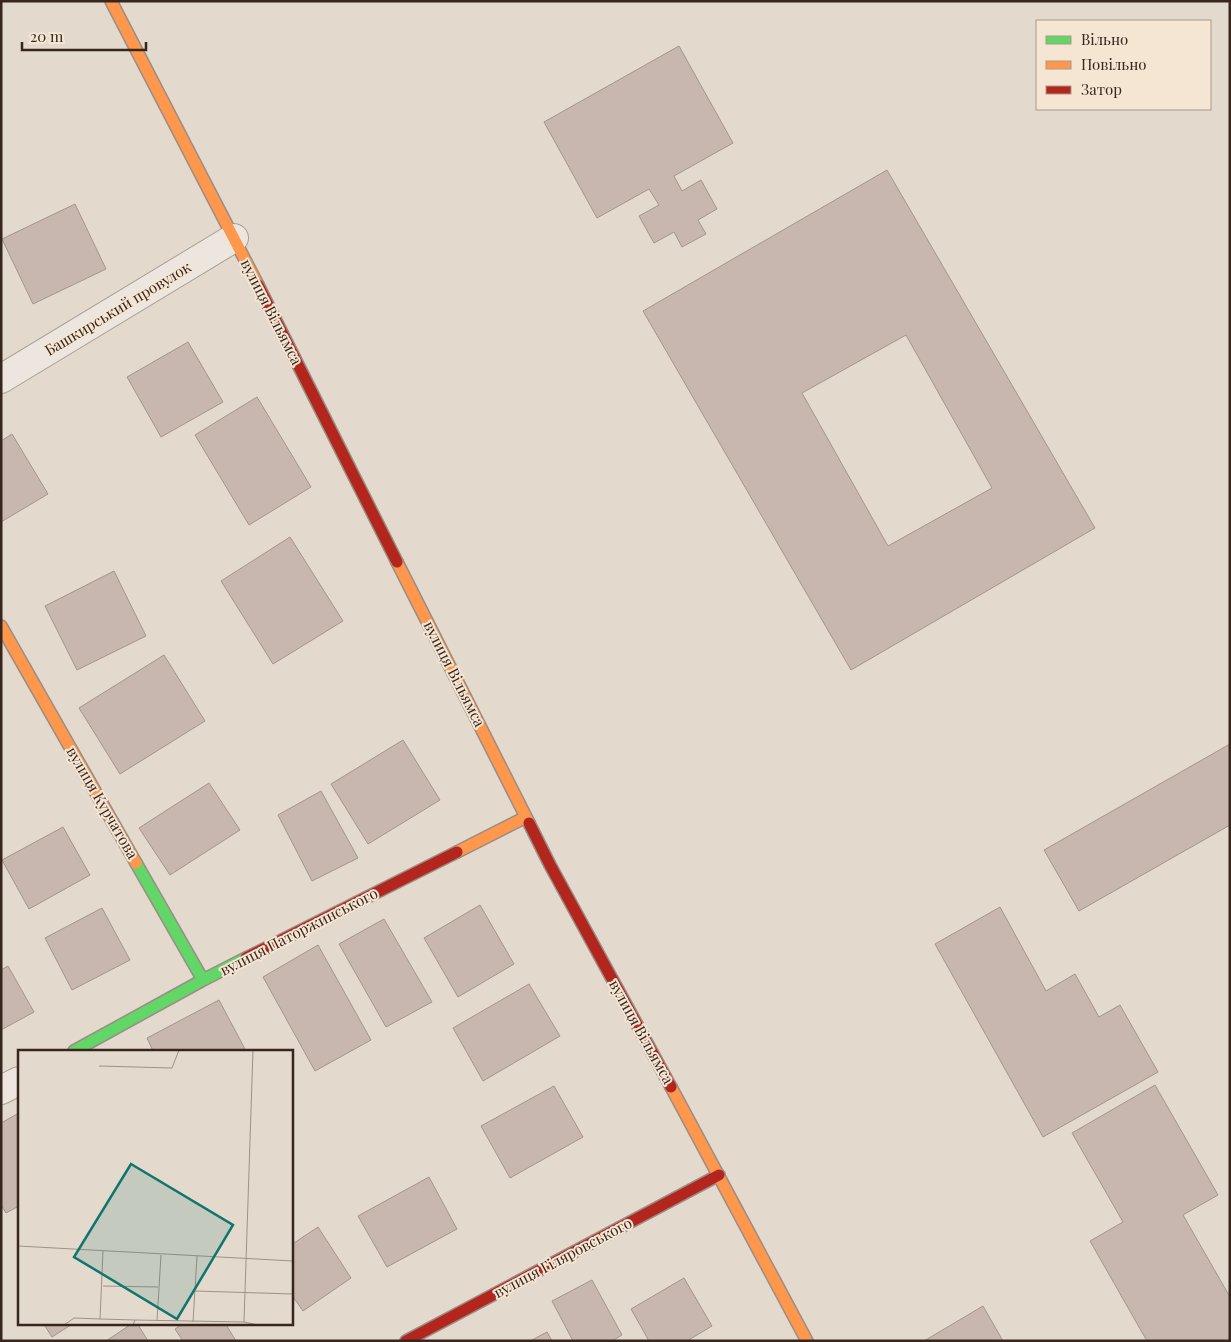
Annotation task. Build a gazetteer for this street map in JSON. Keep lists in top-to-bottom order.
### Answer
{
  "streets": {
    "street": [
      "Башкирський провулок",
      "вулиця Вільямса",
      "вулиця Курчатова",
      "вулиця Паторжинського",
      "вулиця Гіляровського"
    ]
  },
  "crossings": [
    ["Башкирський провулок", "вулиця Вільямса"],
    ["вулиця Вільямса", "вулиця Паторжинського"],
    ["вулиця Вільямса", "вулиця Гіляровського"],
    ["вулиця Курчатова", "вулиця Паторжинського"]
  ],
  "legend": ["Вільно", "Повільно", "Затор"],
  "scale_bar": "20 m"
}
